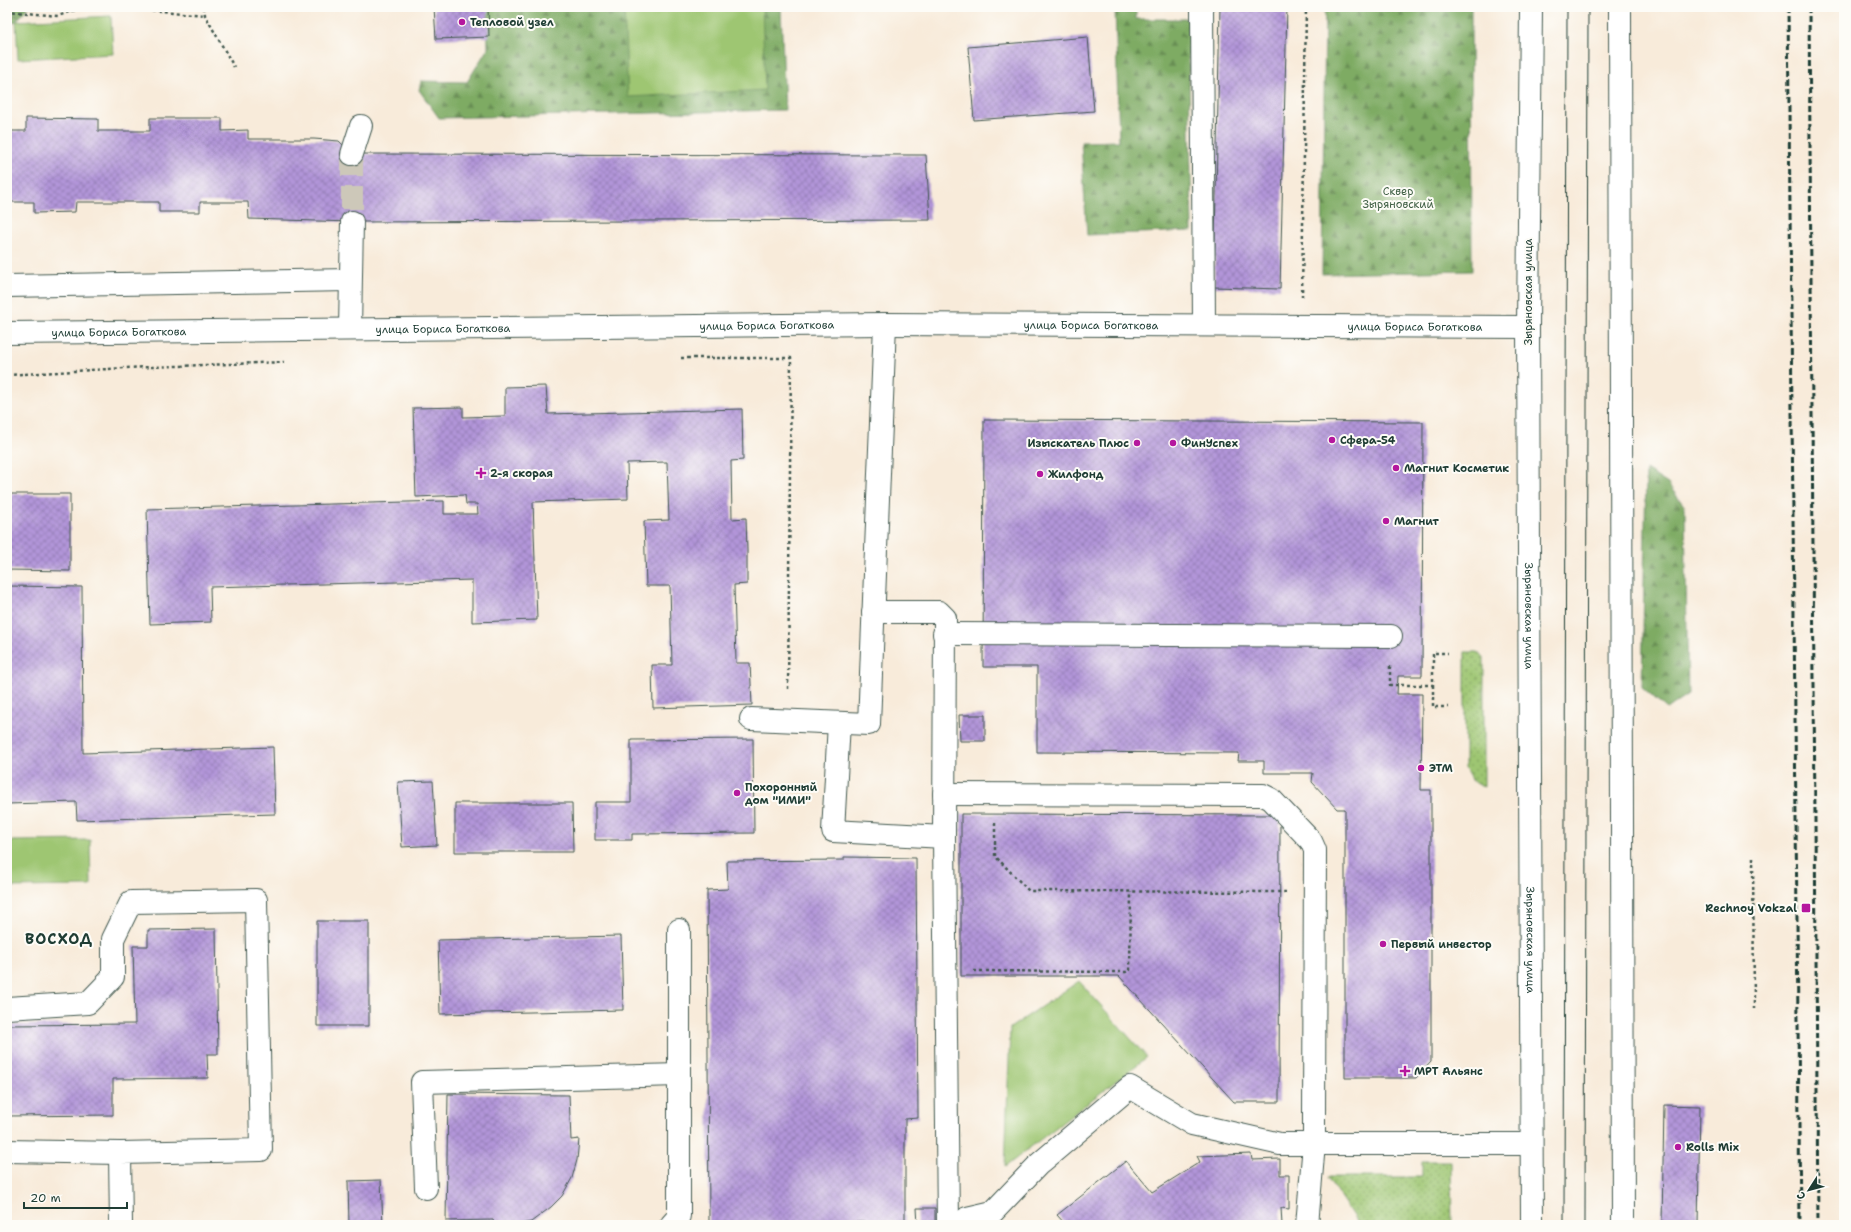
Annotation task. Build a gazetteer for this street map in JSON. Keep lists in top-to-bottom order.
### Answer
{
  "streets": {
    "main road": ["Зыряновская улица", "улица Бориса Богаткова"]
  },
  "crossings": [
    ["Зыряновская улица", "улица Бориса Богаткова"]
  ],
  "districts": ["ВОСХОД"],
  "parks": ["Cквер Зыряновский"],
  "places": {
    "other": [
      "Тепловой узел",
      "Сфера-54",
      "Изыскатель Плюс",
      "ФинУспех",
      "Магнит Косметик",
      "Жилфонд",
      "Магнит",
      "ЭТМ",
      "Похоронный дом \"ИМИ\"",
      "Первый инвестор",
      "Rolls Mix"
    ],
    "health": ["2-я скорая", "МРТ Альянс"],
    "transit": ["Rechnoy Vokzal"]
  },
  "scale_bar": "20 m",
  "north": "bottom left"
}
